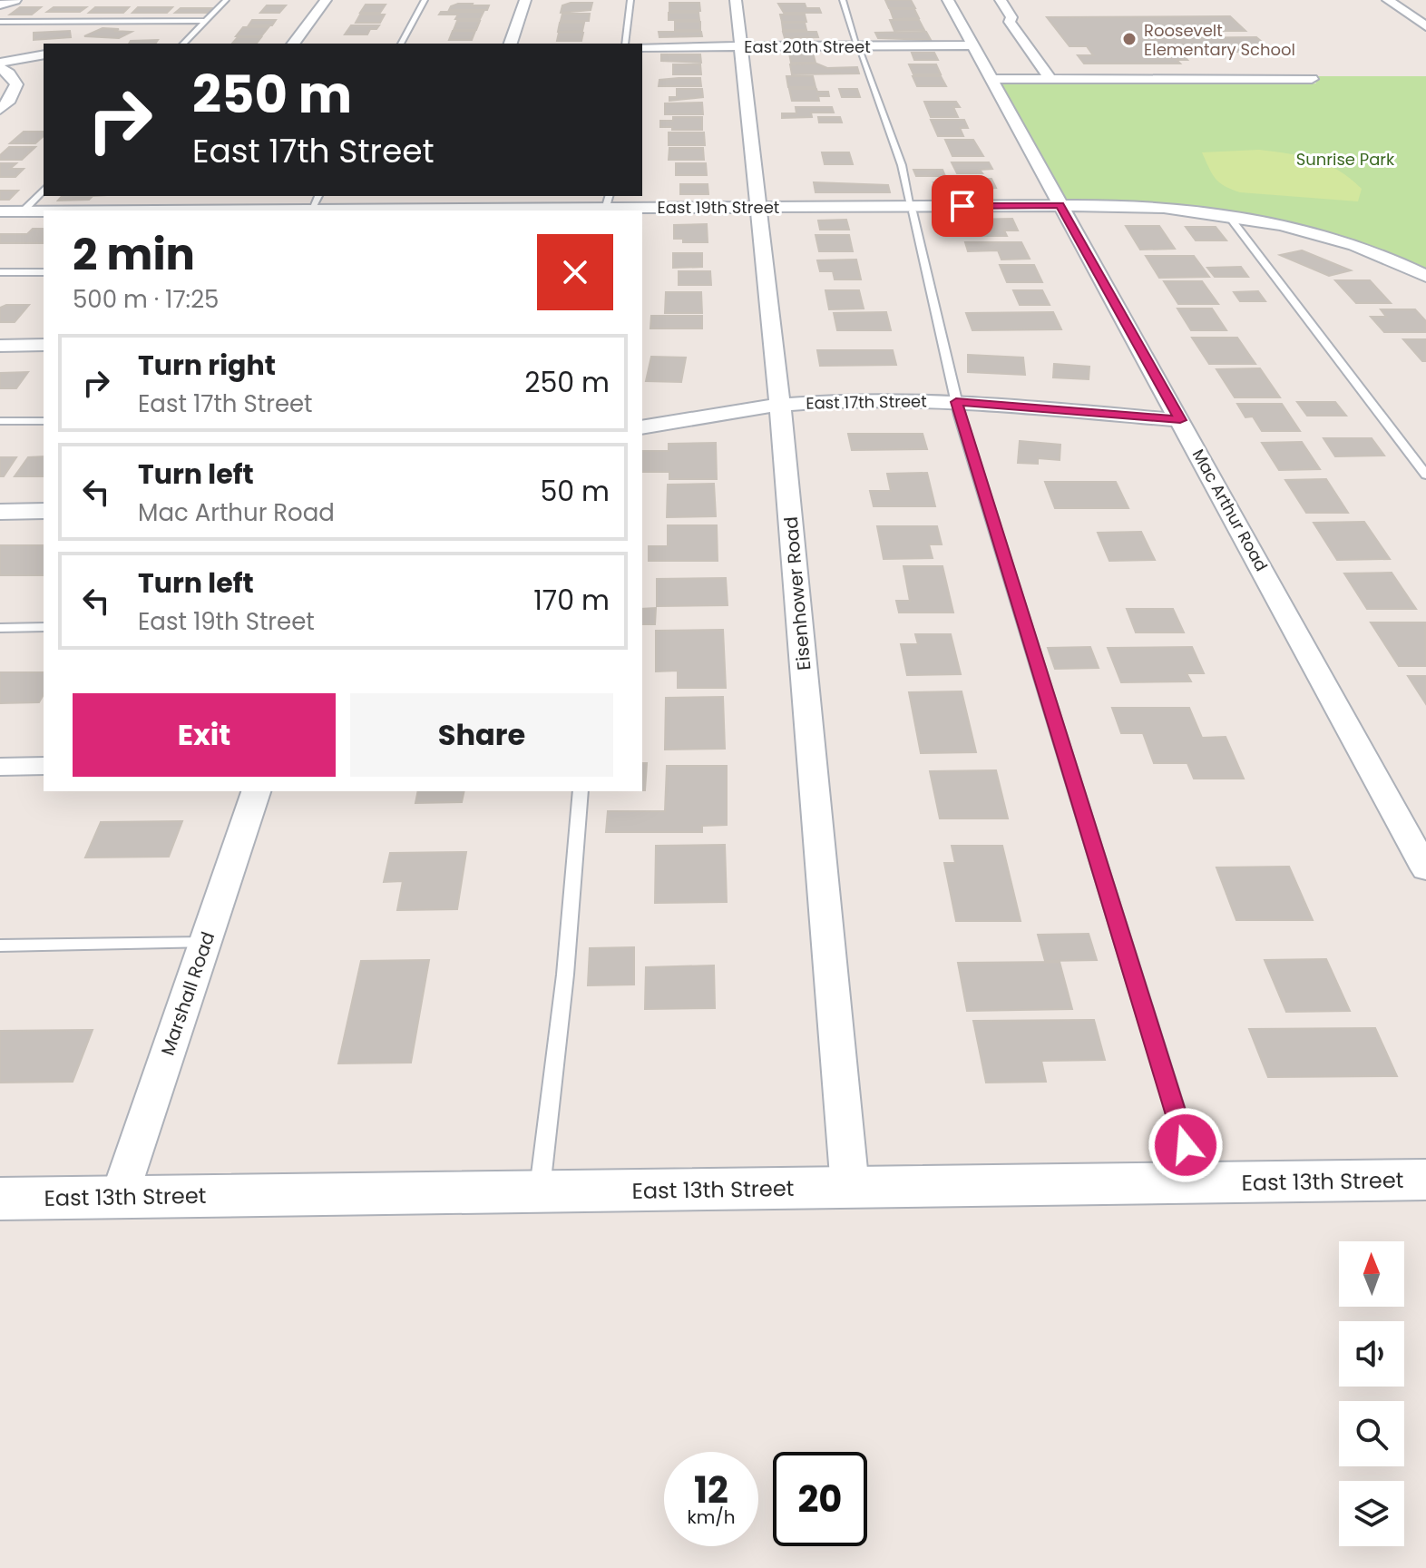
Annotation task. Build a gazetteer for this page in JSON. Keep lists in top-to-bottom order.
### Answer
{
  "streets": {
    "street": [
      "East 20th Street",
      "East 19th Street",
      "East 17th Street",
      "Mac Arthur Road",
      "Eisenhower Road",
      "Marshall Road",
      "East 13th Street"
    ]
  },
  "crossings": [
    ["East 20th Street", "Mac Arthur Road"],
    ["East 20th Street", "Eisenhower Road"],
    ["East 19th Street", "Mac Arthur Road"],
    ["East 19th Street", "Eisenhower Road"],
    ["East 17th Street", "Mac Arthur Road"],
    ["East 17th Street", "Eisenhower Road"],
    ["Eisenhower Road", "East 13th Street"],
    ["Marshall Road", "East 13th Street"]
  ],
  "parks": ["Sunrise Park"],
  "places": ["Roosevelt Elementary School"],
  "north": "top",
  "page": {
    "turn": ["250 m", "East 17th Street"],
    "heading": ["2 min", "500 m · 17:25"],
    "list": [
      {
        "name": "Turn right",
        "note": "East 17th Street",
        "value": "250 m"
      },
      {
        "name": "Turn left",
        "note": "Mac Arthur Road",
        "value": "50 m"
      },
      {
        "name": "Turn left",
        "note": "East 19th Street",
        "value": "170 m"
      }
    ],
    "buttons": ["Exit", "Share"],
    "speed": "12 km/h",
    "limit": "20"
  }
}
